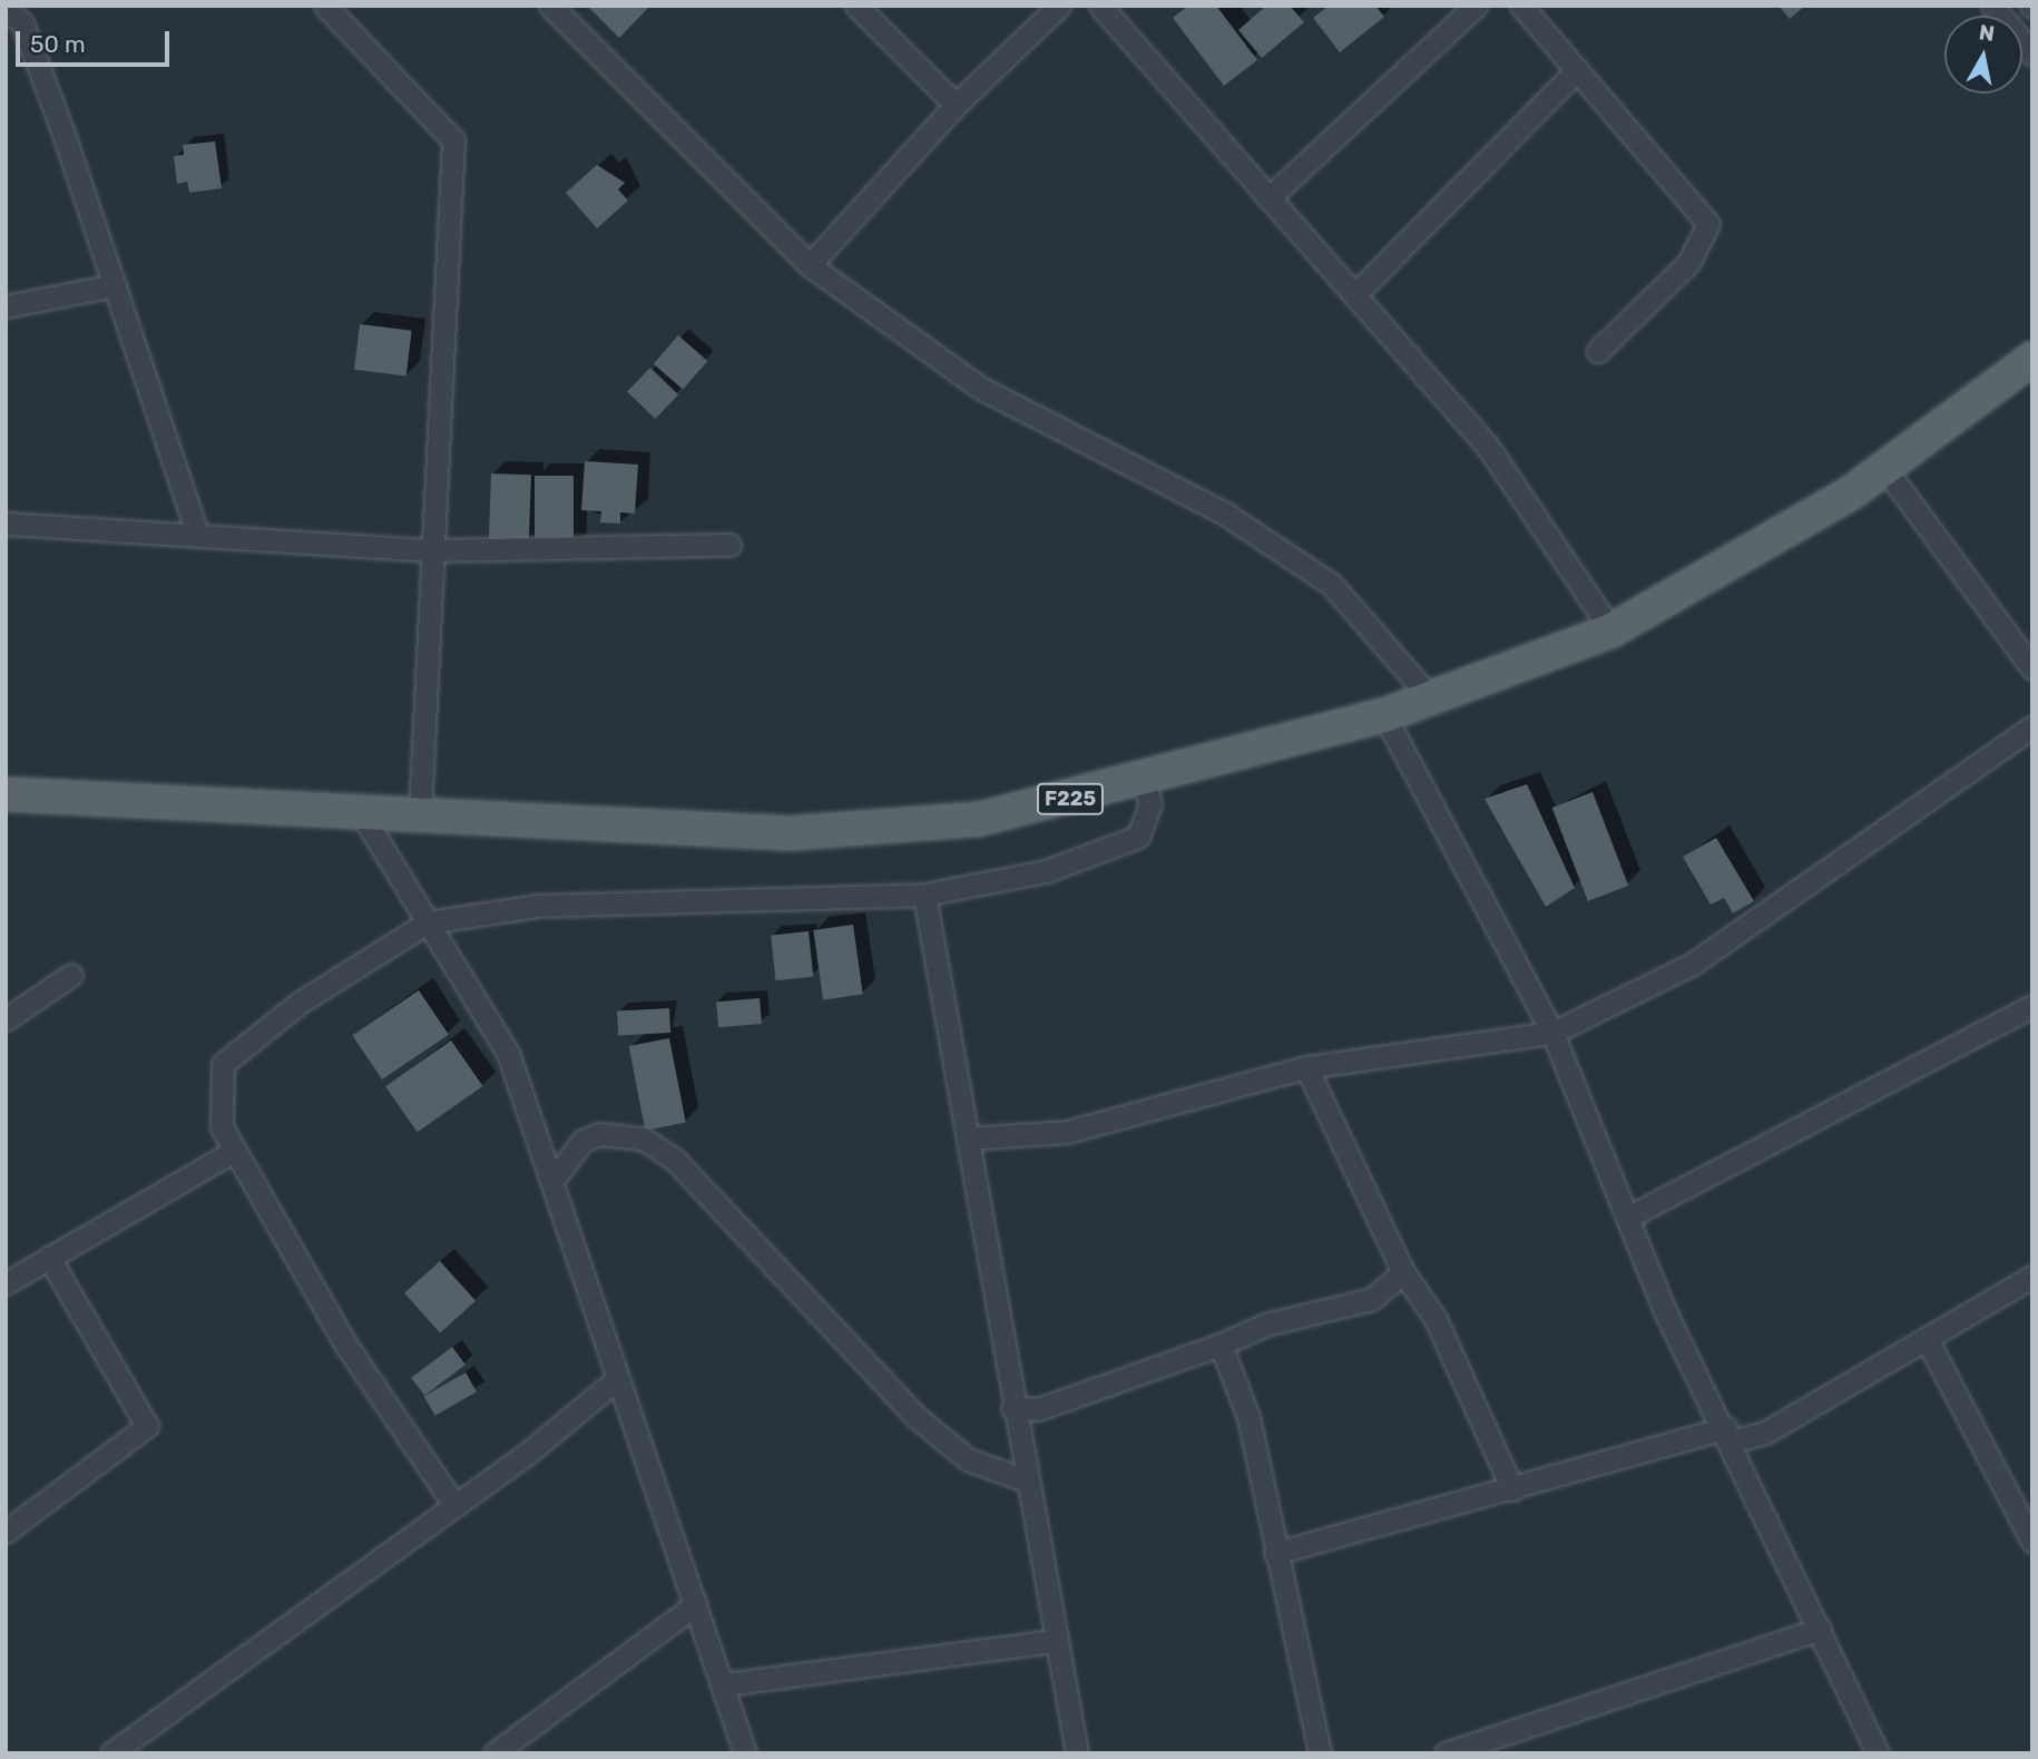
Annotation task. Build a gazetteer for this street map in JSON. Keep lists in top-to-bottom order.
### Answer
{
  "streets": {
    "main road": ["F225"]
  },
  "scale_bar": "50 m",
  "north": "top"
}
